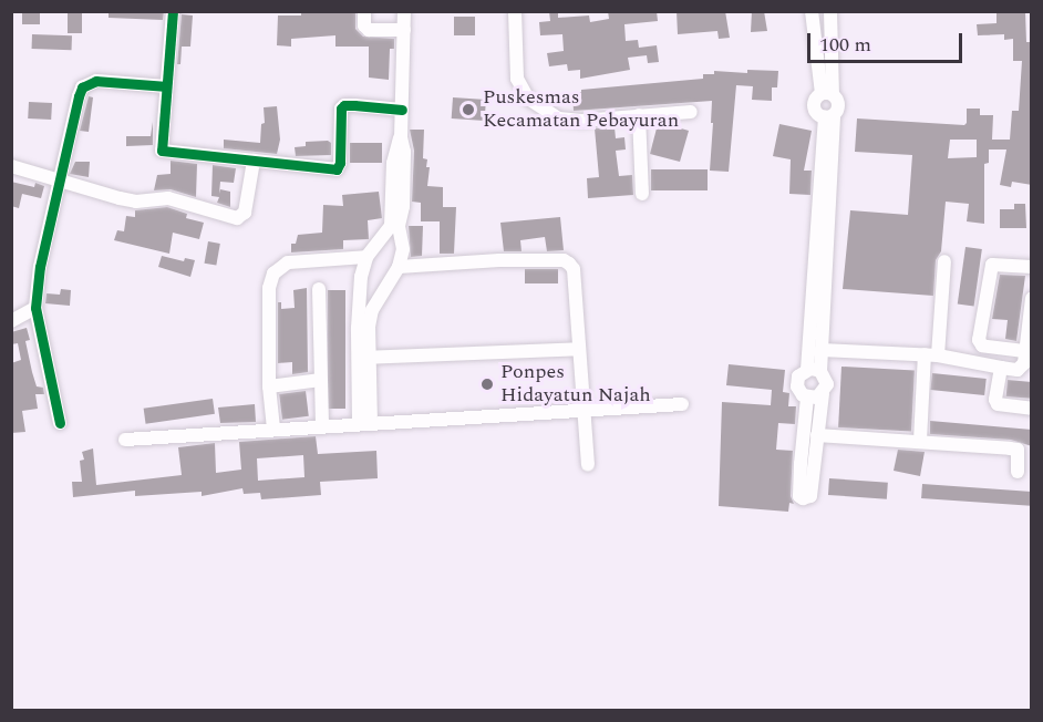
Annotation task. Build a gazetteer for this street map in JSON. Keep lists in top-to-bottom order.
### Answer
{
  "places": ["Puskesmas Kecamatan Pebayuran", "Ponpes Hidayatun Najah"],
  "scale_bar": "100 m"
}
